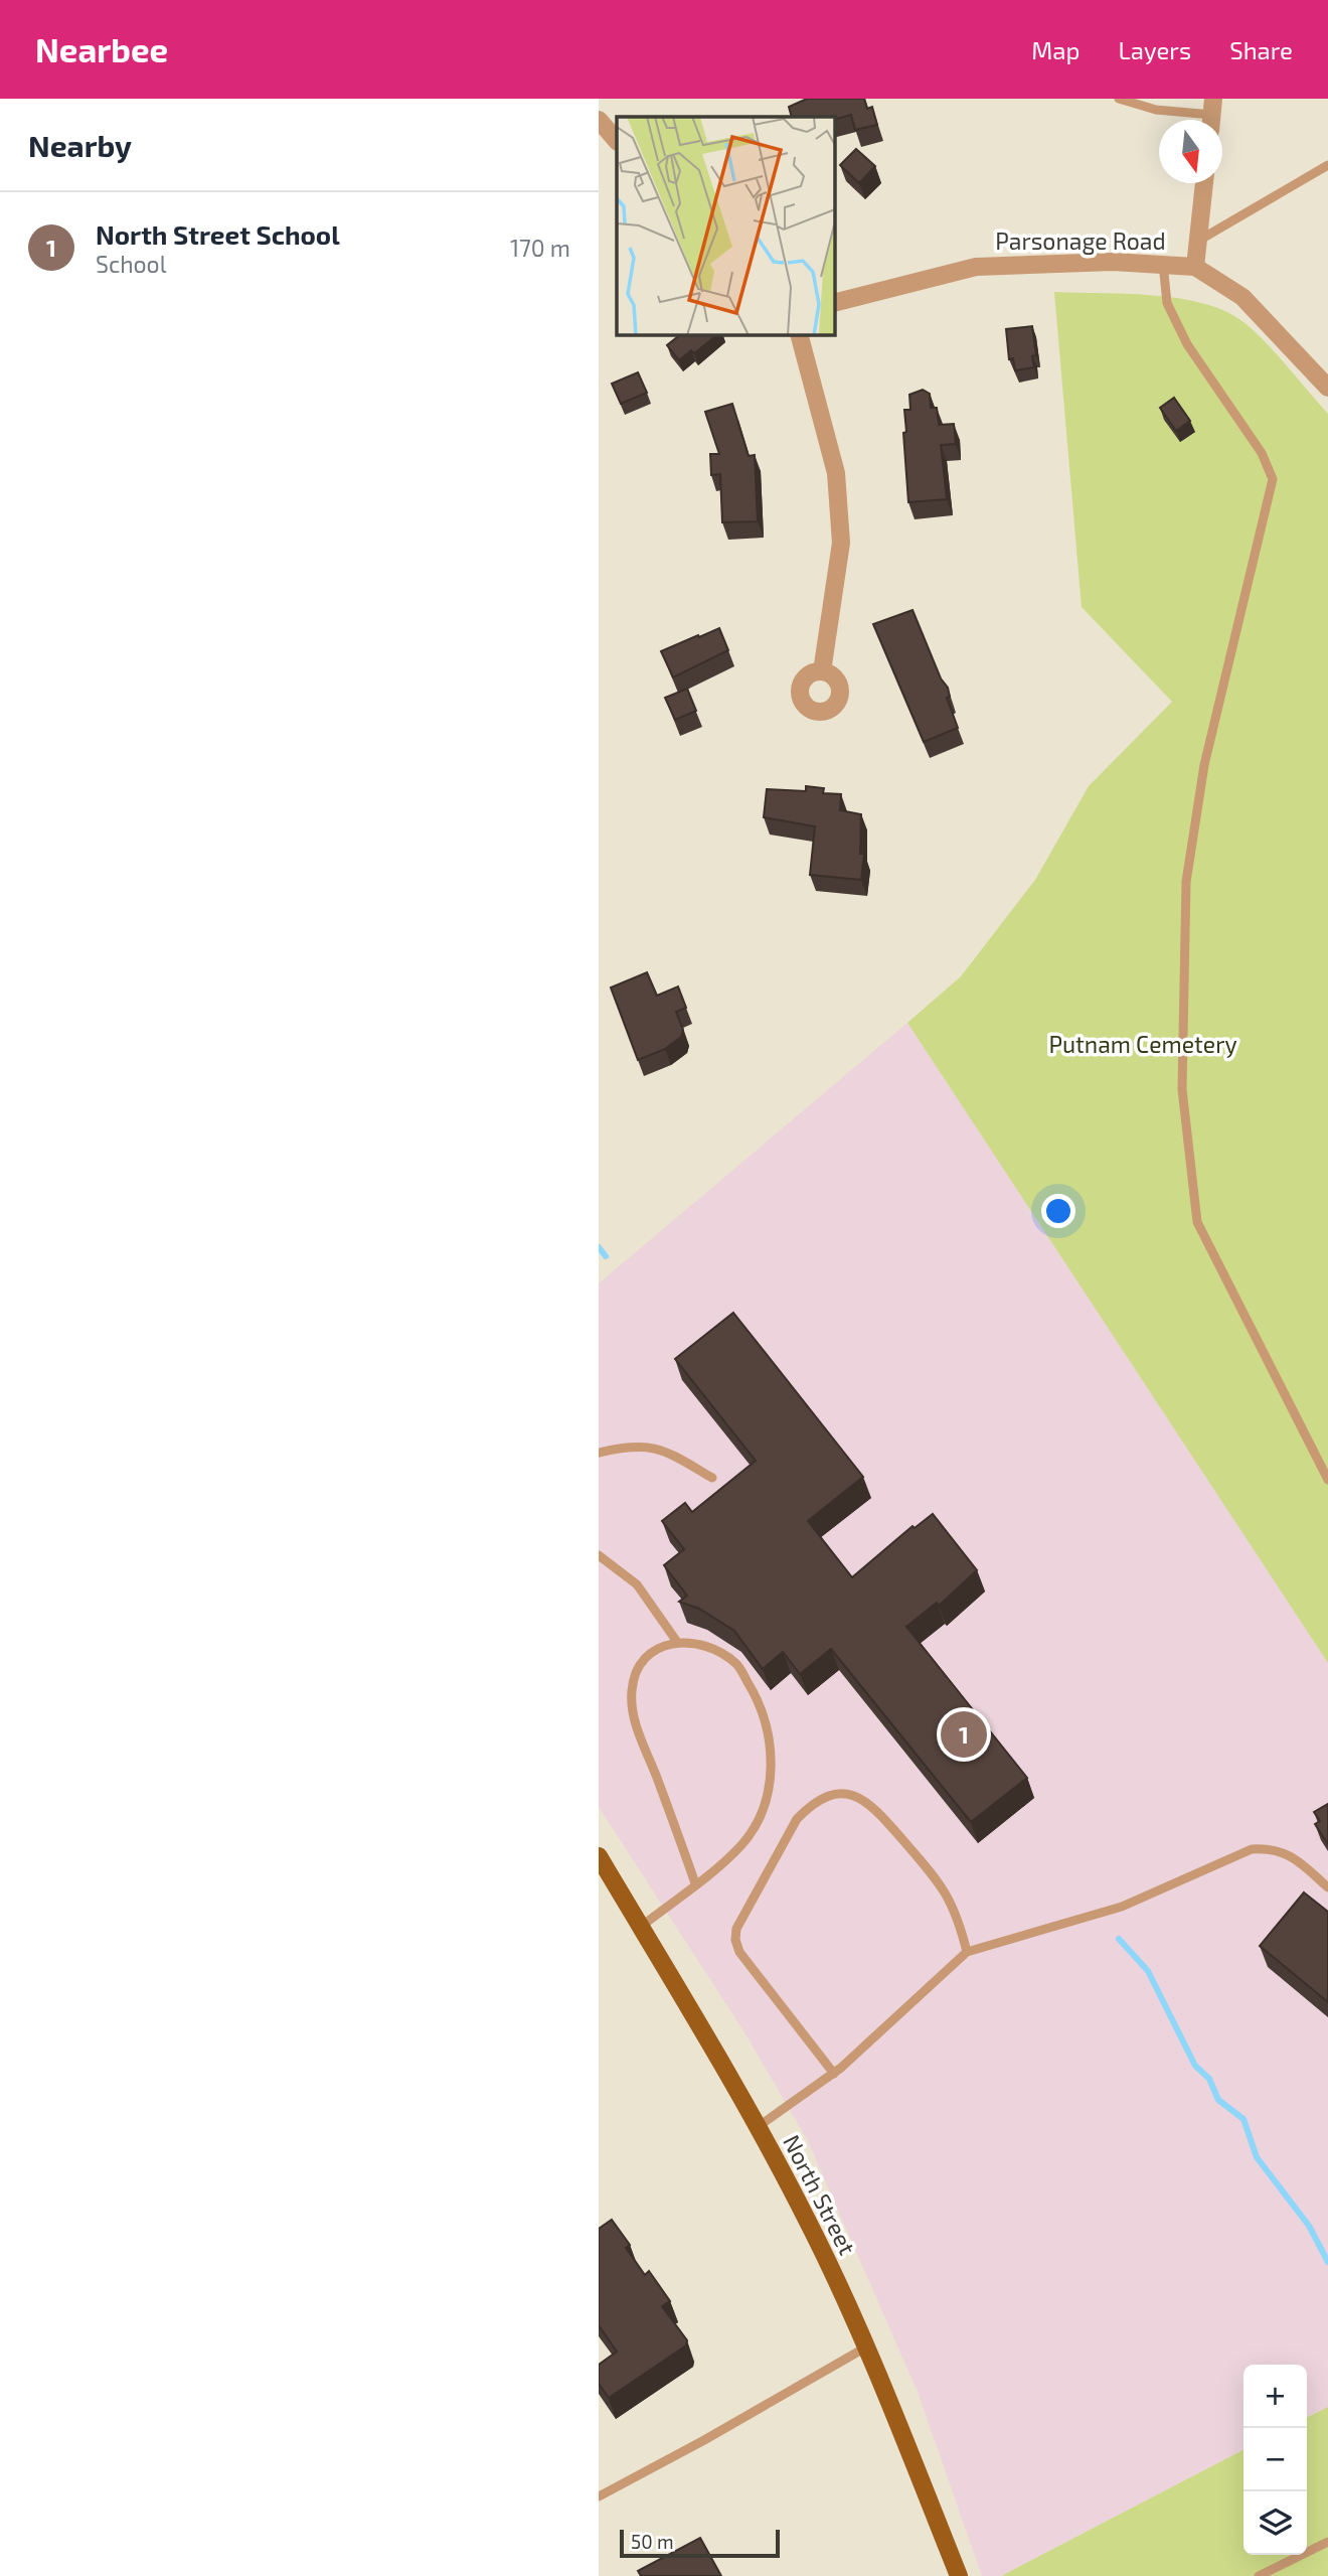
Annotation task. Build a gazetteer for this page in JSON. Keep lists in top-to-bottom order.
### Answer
{
  "streets": {
    "main road": ["North Street"],
    "street": ["Parsonage Road"]
  },
  "parks": ["Putnam Cemetery"],
  "scale_bar": "50 m",
  "north": "bottom",
  "page": {
    "header": "Nearbee",
    "nav": ["Map", "Layers", "Share"],
    "heading": "Nearby",
    "list": [
      {
        "mark": "1",
        "name": "North Street School",
        "note": "School",
        "value": "170 m"
      }
    ],
    "pins": "1",
    "map_buttons": ["+", "−"],
    "scale": "50 m"
  }
}
